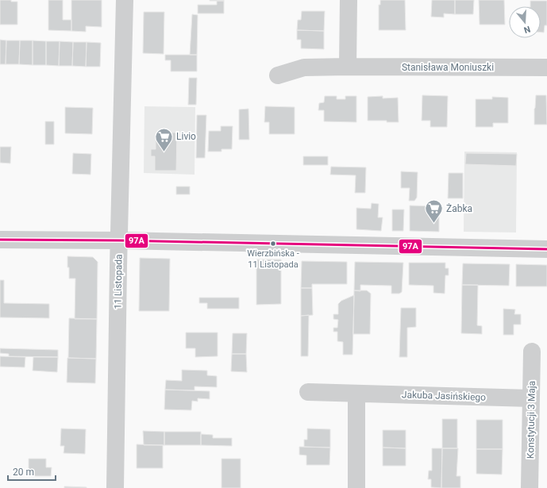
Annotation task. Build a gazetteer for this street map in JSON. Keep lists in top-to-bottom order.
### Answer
{
  "streets": {
    "street": [
      "Stanisława Moniuszki",
      "11 Listopada",
      "Jakuba Jasińskiego",
      "Konstytucji 3 Maja"
    ]
  },
  "crossings": [
    ["Jakuba Jasińskiego", "Konstytucji 3 Maja"]
  ],
  "places": {
    "supermarket": ["Livio", "Żabka"],
    "other": ["Wierzbińska - 11 Listopada"]
  },
  "lines": ["transit line 97A"],
  "scale_bar": "20 m",
  "north": "bottom"
}
